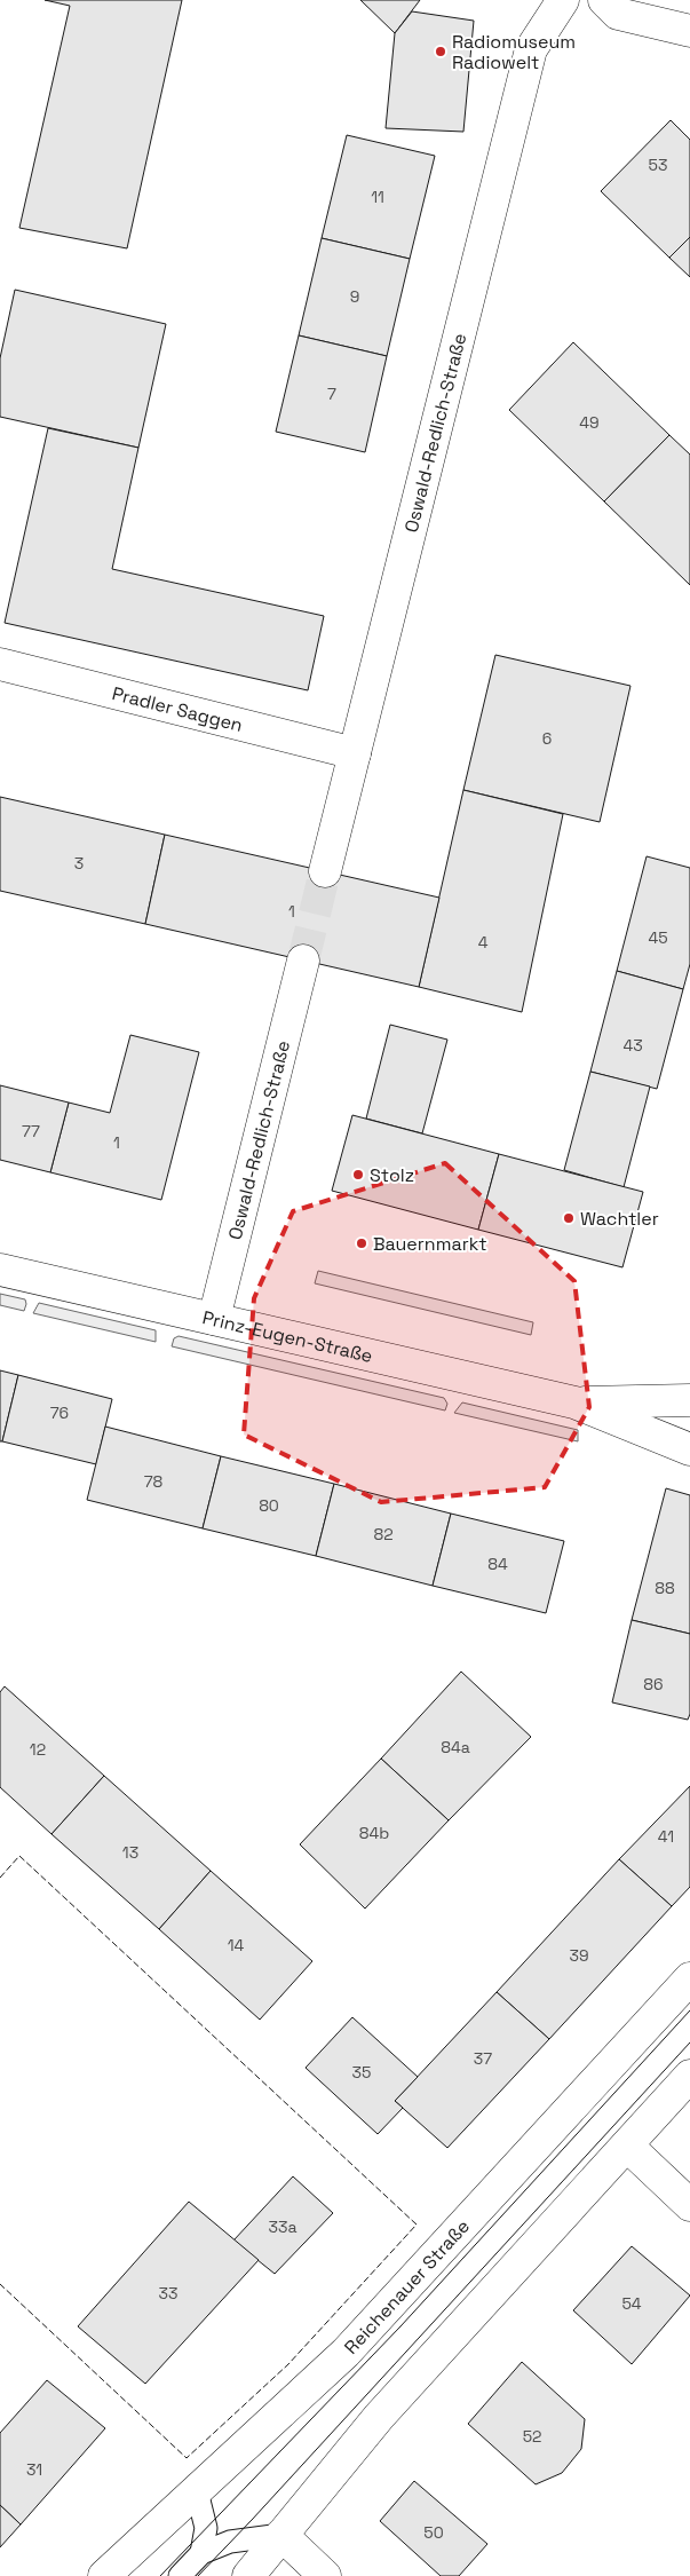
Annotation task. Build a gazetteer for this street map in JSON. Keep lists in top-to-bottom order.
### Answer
{
  "streets": {
    "street": [
      "Oswald-Redlich-Straße",
      "Pradler Saggen",
      "Prinz-Eugen-Straße",
      "Reichenauer Straße"
    ]
  },
  "crossings": [
    ["Oswald-Redlich-Straße", "Pradler Saggen"],
    ["Oswald-Redlich-Straße", "Prinz-Eugen-Straße"]
  ],
  "places": [
    "Radiomuseum Radiowelt",
    "Stolz",
    "Wachtler",
    "Bauernmarkt"
  ],
  "house_numbers": [
    "53",
    "11",
    "9",
    "7",
    "49",
    "6",
    "3",
    "1",
    "45",
    "4",
    "43",
    "77",
    "1",
    "76",
    "78",
    "80",
    "82",
    "84",
    "88",
    "86",
    "84a",
    "12",
    "84b",
    "41",
    "13",
    "14",
    "39",
    "37",
    "35",
    "33a",
    "33",
    "54",
    "52",
    "31",
    "50"
  ]
}
